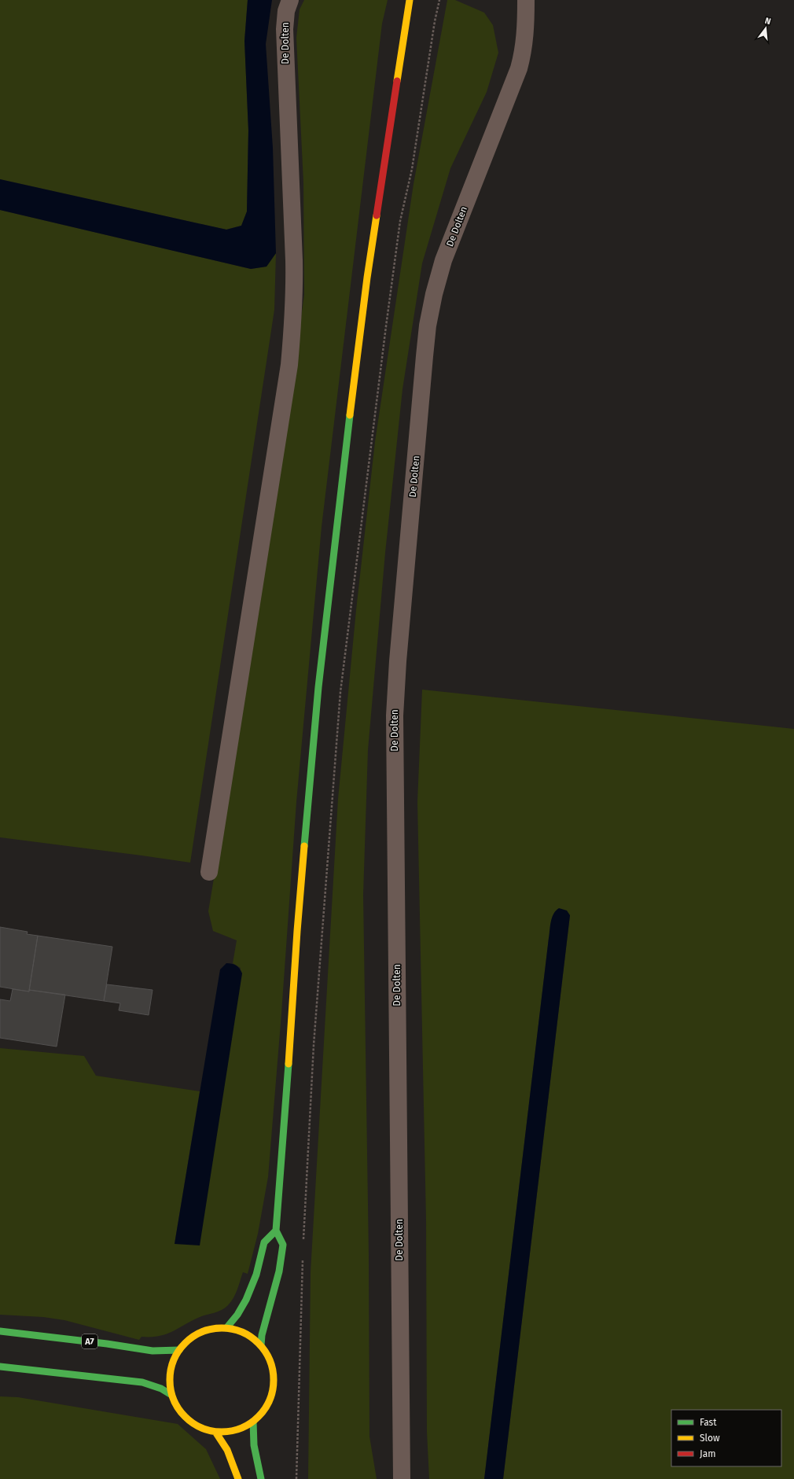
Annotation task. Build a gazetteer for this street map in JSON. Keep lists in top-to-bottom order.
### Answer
{
  "streets": {
    "main road": ["A7"],
    "street": ["De Dolten"]
  },
  "legend": ["Fast", "Slow", "Jam"],
  "north": "top"
}
